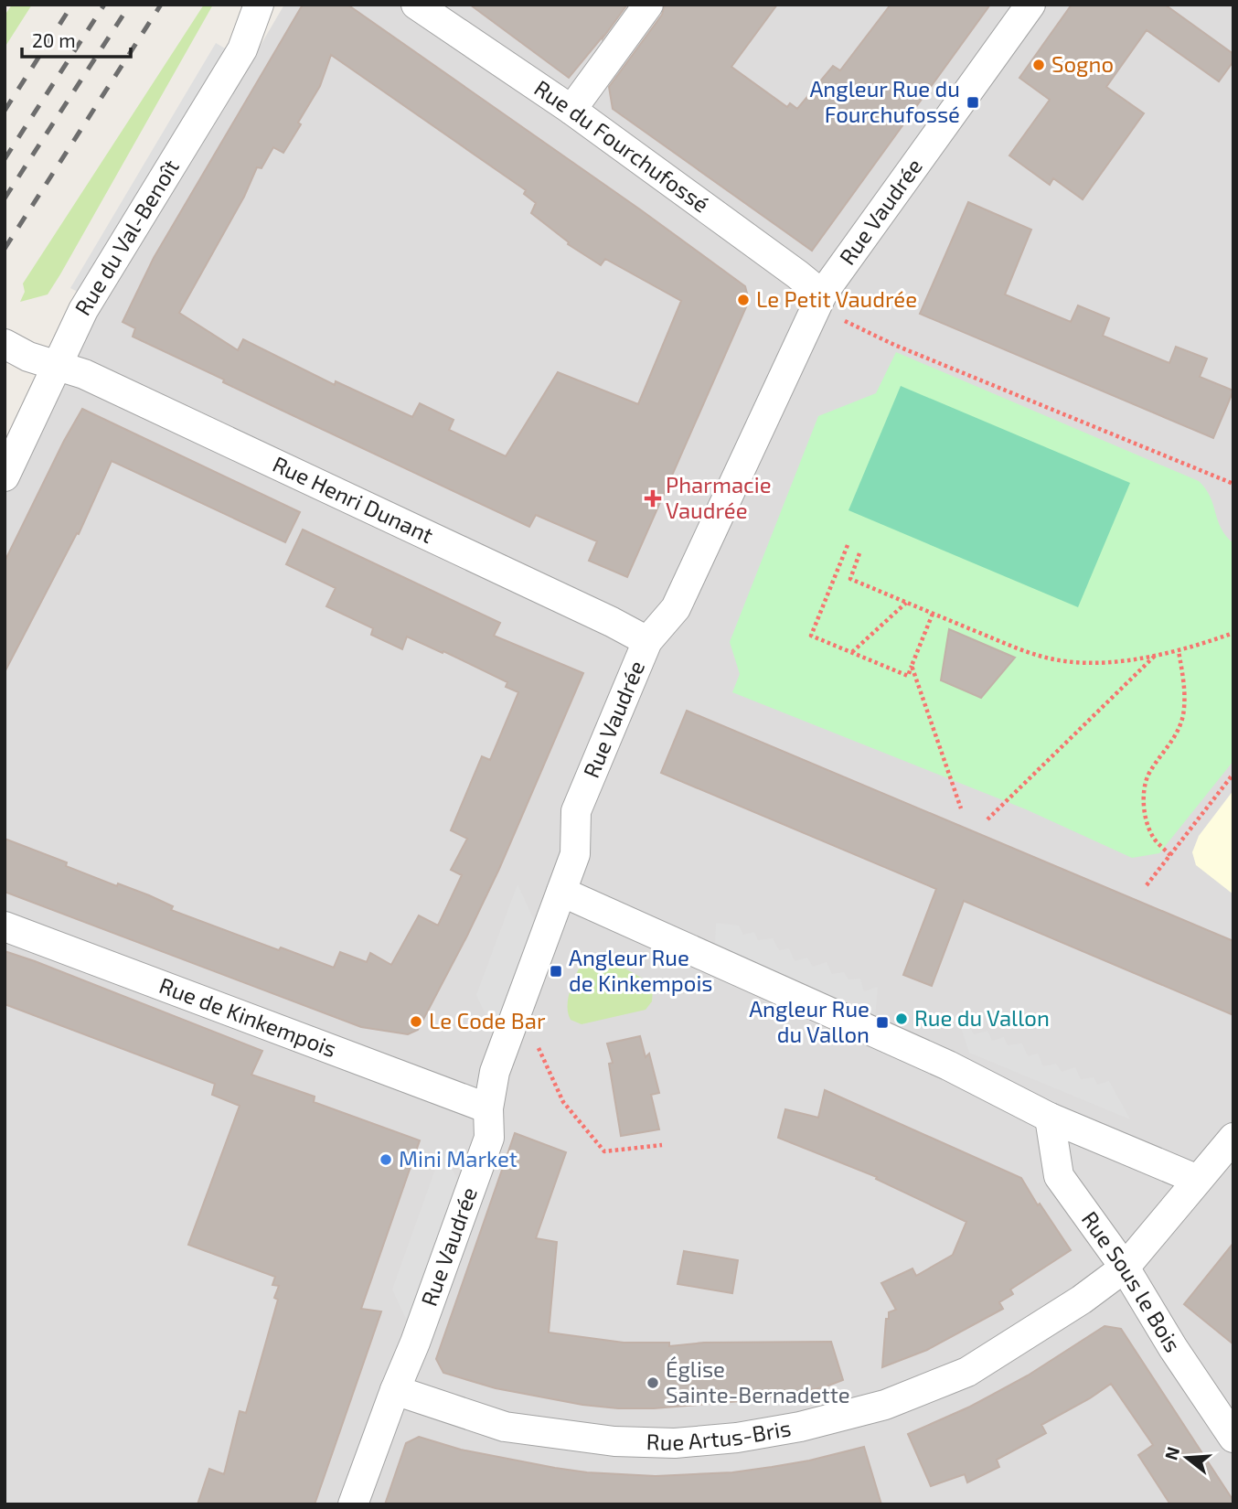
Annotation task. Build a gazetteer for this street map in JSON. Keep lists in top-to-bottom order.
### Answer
{
  "streets": {
    "street": [
      "Rue du Fourchufossé",
      "Rue Vaudrée",
      "Rue du Val-Benoît",
      "Rue Henri Dunant",
      "Rue de Kinkempois",
      "Rue Sous le Bois",
      "Rue Artus-Bris"
    ]
  },
  "crossings": [
    ["Rue du Fourchufossé", "Rue Vaudrée"],
    ["Rue Vaudrée", "Rue Henri Dunant"],
    ["Rue Vaudrée", "Rue de Kinkempois"],
    ["Rue Vaudrée", "Rue Artus-Bris"],
    ["Rue du Val-Benoît", "Rue Henri Dunant"],
    ["Rue Sous le Bois", "Rue Artus-Bris"]
  ],
  "places": {
    "other": [
      "Sogno",
      "Le Petit Vaudrée",
      "Rue du Vallon",
      "Le Code Bar",
      "Mini Market",
      "Église Sainte-Bernadette"
    ],
    "transit": ["Angleur Rue du Fourchufossé", "Angleur Rue de Kinkempois", "Angleur Rue du Vallon"],
    "health": ["Pharmacie Vaudrée"]
  },
  "scale_bar": "20 m",
  "north": "left"
}
